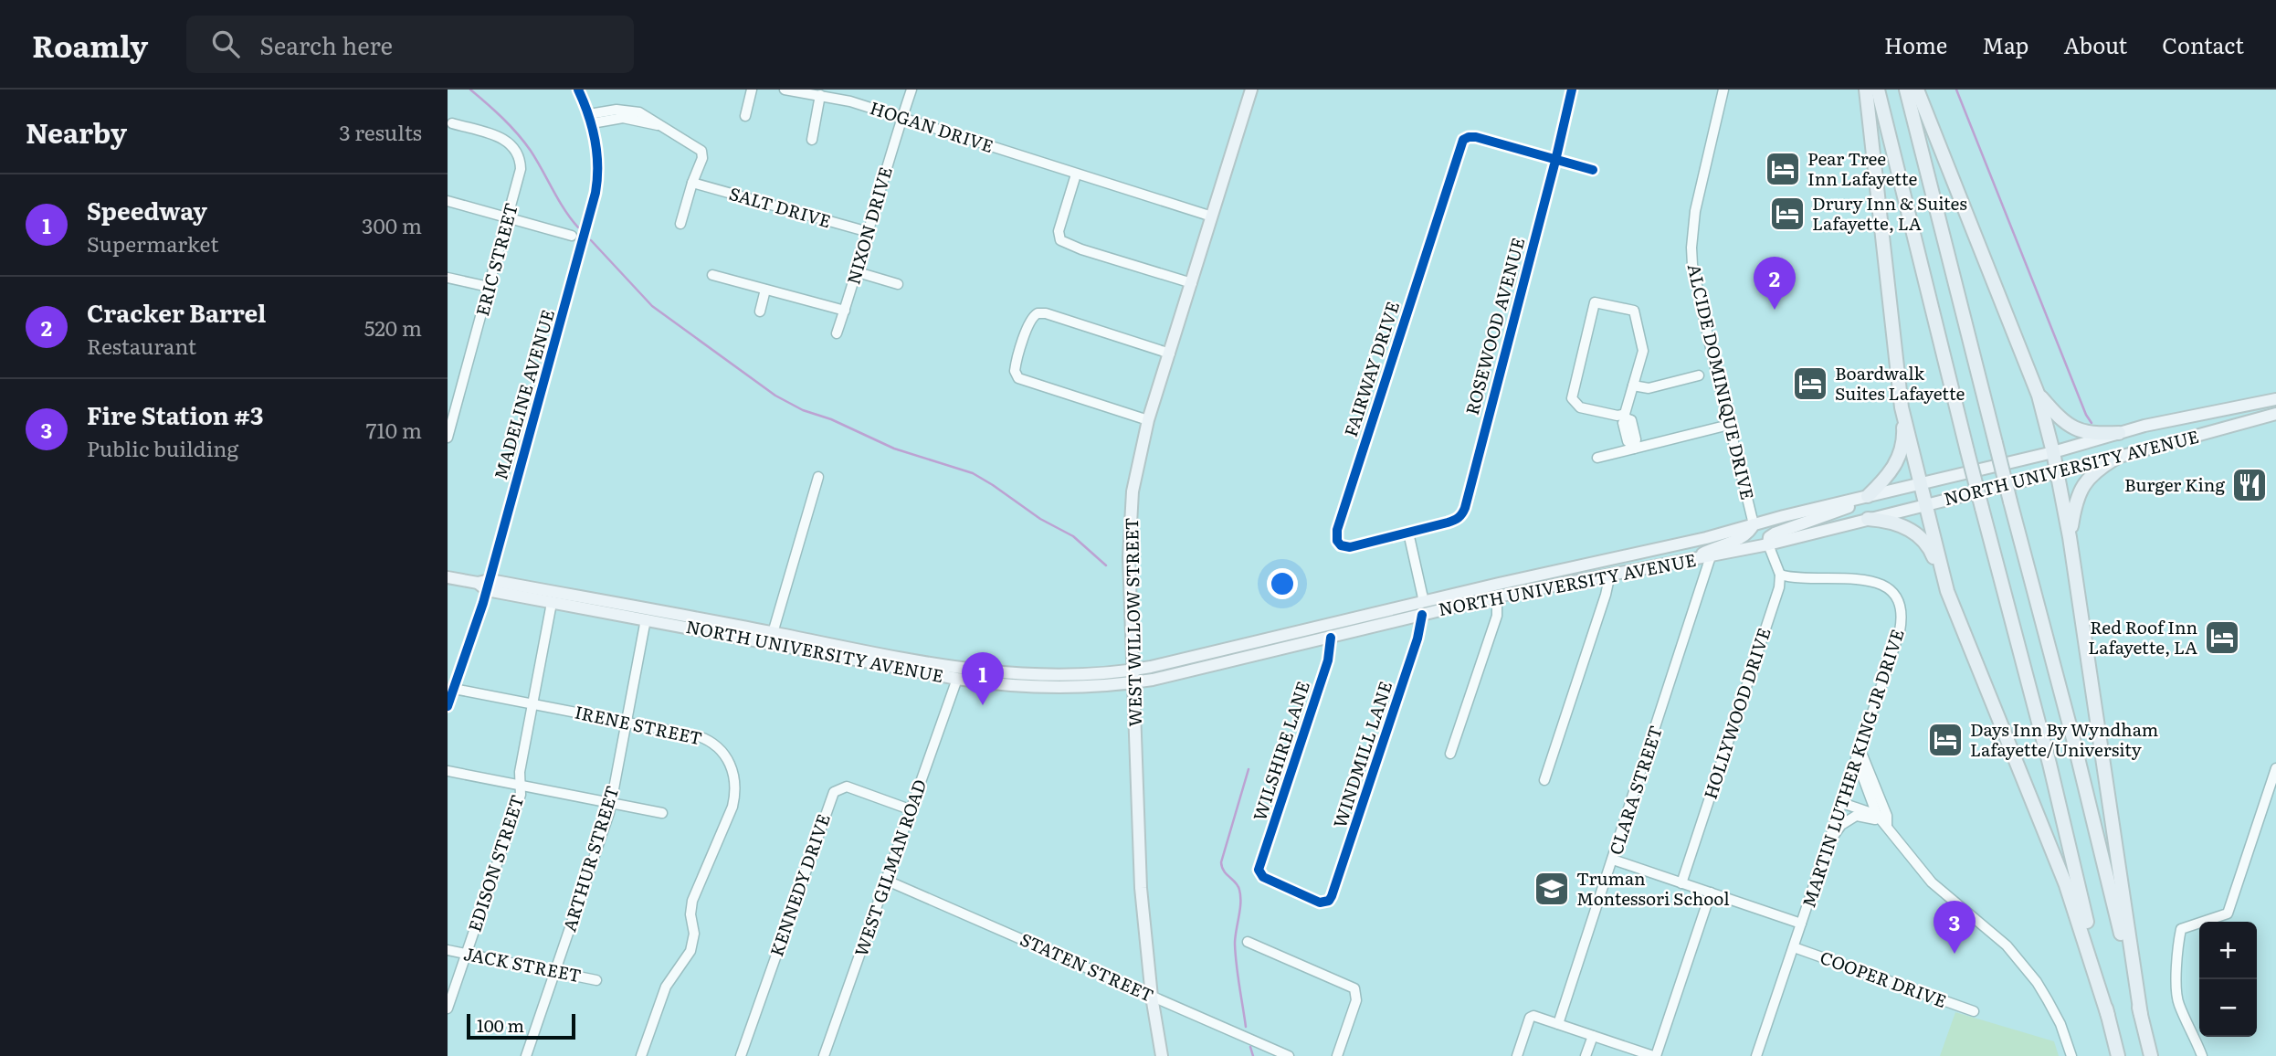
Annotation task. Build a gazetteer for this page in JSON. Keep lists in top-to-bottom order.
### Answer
{
  "streets": {
    "main road": ["NORTH UNIVERSITY AVENUE", "WEST WILLOW STREET"],
    "street": [
      "HOGAN DRIVE",
      "SALT DRIVE",
      "NIXON DRIVE",
      "ERIC STREET",
      "ROSEWOOD AVENUE",
      "FAIRWAY DRIVE",
      "ALCIDE DOMINIQUE DRIVE",
      "MADELINE AVENUE",
      "HOLLYWOOD DRIVE",
      "IRENE STREET",
      "WILSHIRE LANE",
      "WINDMILL LANE",
      "MARTIN LUTHER KING JR DRIVE",
      "CLARA STREET",
      "ARTHUR STREET",
      "EDISON STREET",
      "WEST GILMAN ROAD",
      "KENNEDY DRIVE",
      "JACK STREET",
      "STATEN STREET",
      "COOPER DRIVE"
    ]
  },
  "crossings": [
    ["HOGAN DRIVE", "NIXON DRIVE"],
    ["HOGAN DRIVE", "WEST WILLOW STREET"],
    ["SALT DRIVE", "NIXON DRIVE"],
    ["ROSEWOOD AVENUE", "FAIRWAY DRIVE"],
    ["ALCIDE DOMINIQUE DRIVE", "NORTH UNIVERSITY AVENUE"],
    ["MADELINE AVENUE", "NORTH UNIVERSITY AVENUE"],
    ["MADELINE AVENUE", "IRENE STREET"],
    ["NORTH UNIVERSITY AVENUE", "WEST WILLOW STREET"],
    ["NORTH UNIVERSITY AVENUE", "WILSHIRE LANE"],
    ["NORTH UNIVERSITY AVENUE", "WINDMILL LANE"],
    ["NORTH UNIVERSITY AVENUE", "CLARA STREET"],
    ["NORTH UNIVERSITY AVENUE", "ARTHUR STREET"],
    ["NORTH UNIVERSITY AVENUE", "EDISON STREET"],
    ["NORTH UNIVERSITY AVENUE", "WEST GILMAN ROAD"],
    ["WEST WILLOW STREET", "STATEN STREET"],
    ["HOLLYWOOD DRIVE", "MARTIN LUTHER KING JR DRIVE"],
    ["IRENE STREET", "ARTHUR STREET"],
    ["IRENE STREET", "EDISON STREET"],
    ["WILSHIRE LANE", "WINDMILL LANE"],
    ["MARTIN LUTHER KING JR DRIVE", "COOPER DRIVE"],
    ["ARTHUR STREET", "JACK STREET"],
    ["EDISON STREET", "JACK STREET"],
    ["WEST GILMAN ROAD", "KENNEDY DRIVE"],
    ["WEST GILMAN ROAD", "STATEN STREET"]
  ],
  "places": {
    "hotel": [
      "Pear Tree Inn Lafayette",
      "Drury Inn & Suites Lafayette, LA",
      "Boardwalk Suites Lafayette",
      "Red Roof Inn Lafayette, LA",
      "Days Inn By Wyndham Lafayette/University"
    ],
    "restaurant": ["Burger King"],
    "school or university": ["Truman Montessori School"]
  },
  "scale_bar": "100 m",
  "page": {
    "header": "Roamly",
    "search": "Search here",
    "nav": [
      "Home",
      "Map",
      "About",
      "Contact"
    ],
    "heading": ["Nearby", "3 results"],
    "list": [
      {
        "mark": "1",
        "name": "Speedway",
        "note": "Supermarket",
        "value": "300 m"
      },
      {
        "mark": "2",
        "name": "Cracker Barrel",
        "note": "Restaurant",
        "value": "520 m"
      },
      {
        "mark": "3",
        "name": "Fire Station #3",
        "note": "Public building",
        "value": "710 m"
      }
    ],
    "pins": ["2", "1", "3"],
    "map_buttons": ["+", "−"],
    "scale": "100 m"
  }
}
